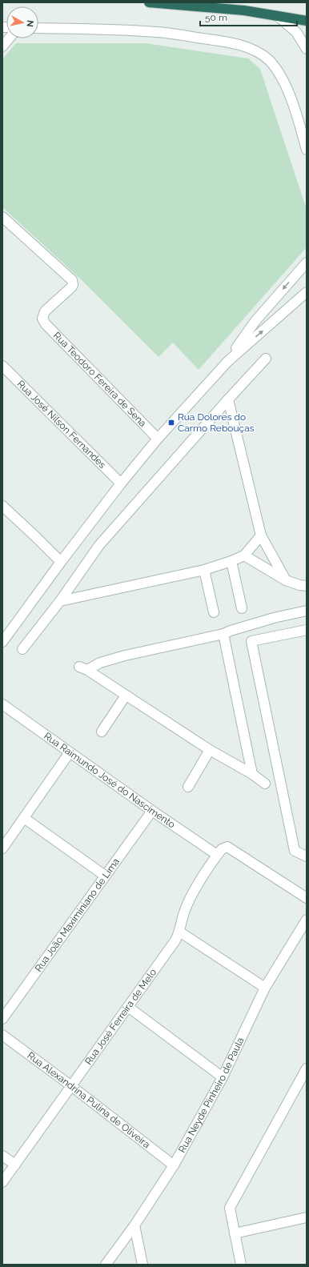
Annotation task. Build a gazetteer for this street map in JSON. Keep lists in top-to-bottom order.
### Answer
{
  "streets": {
    "street": [
      "Rua Teodoro Fereira de Sena",
      "Rua José Nilson Fernandes",
      "Rua Raimundo José do Nascimento",
      "Rua João Maximiniano de Lima",
      "Rua José Ferreira de Melo",
      "Rua Neyde Pinheiro de Paula",
      "Rua Alexandrina Pulina de Oliveira"
    ]
  },
  "crossings": [
    ["Rua Raimundo José do Nascimento", "Rua João Maximiniano de Lima"],
    ["Rua Raimundo José do Nascimento", "Rua José Ferreira de Melo"],
    ["Rua José Ferreira de Melo", "Rua Alexandrina Pulina de Oliveira"],
    ["Rua Neyde Pinheiro de Paula", "Rua Alexandrina Pulina de Oliveira"]
  ],
  "places": {
    "transit": ["Rua Dolores do Carmo Rebouças"]
  },
  "scale_bar": "50 m",
  "north": "right"
}
